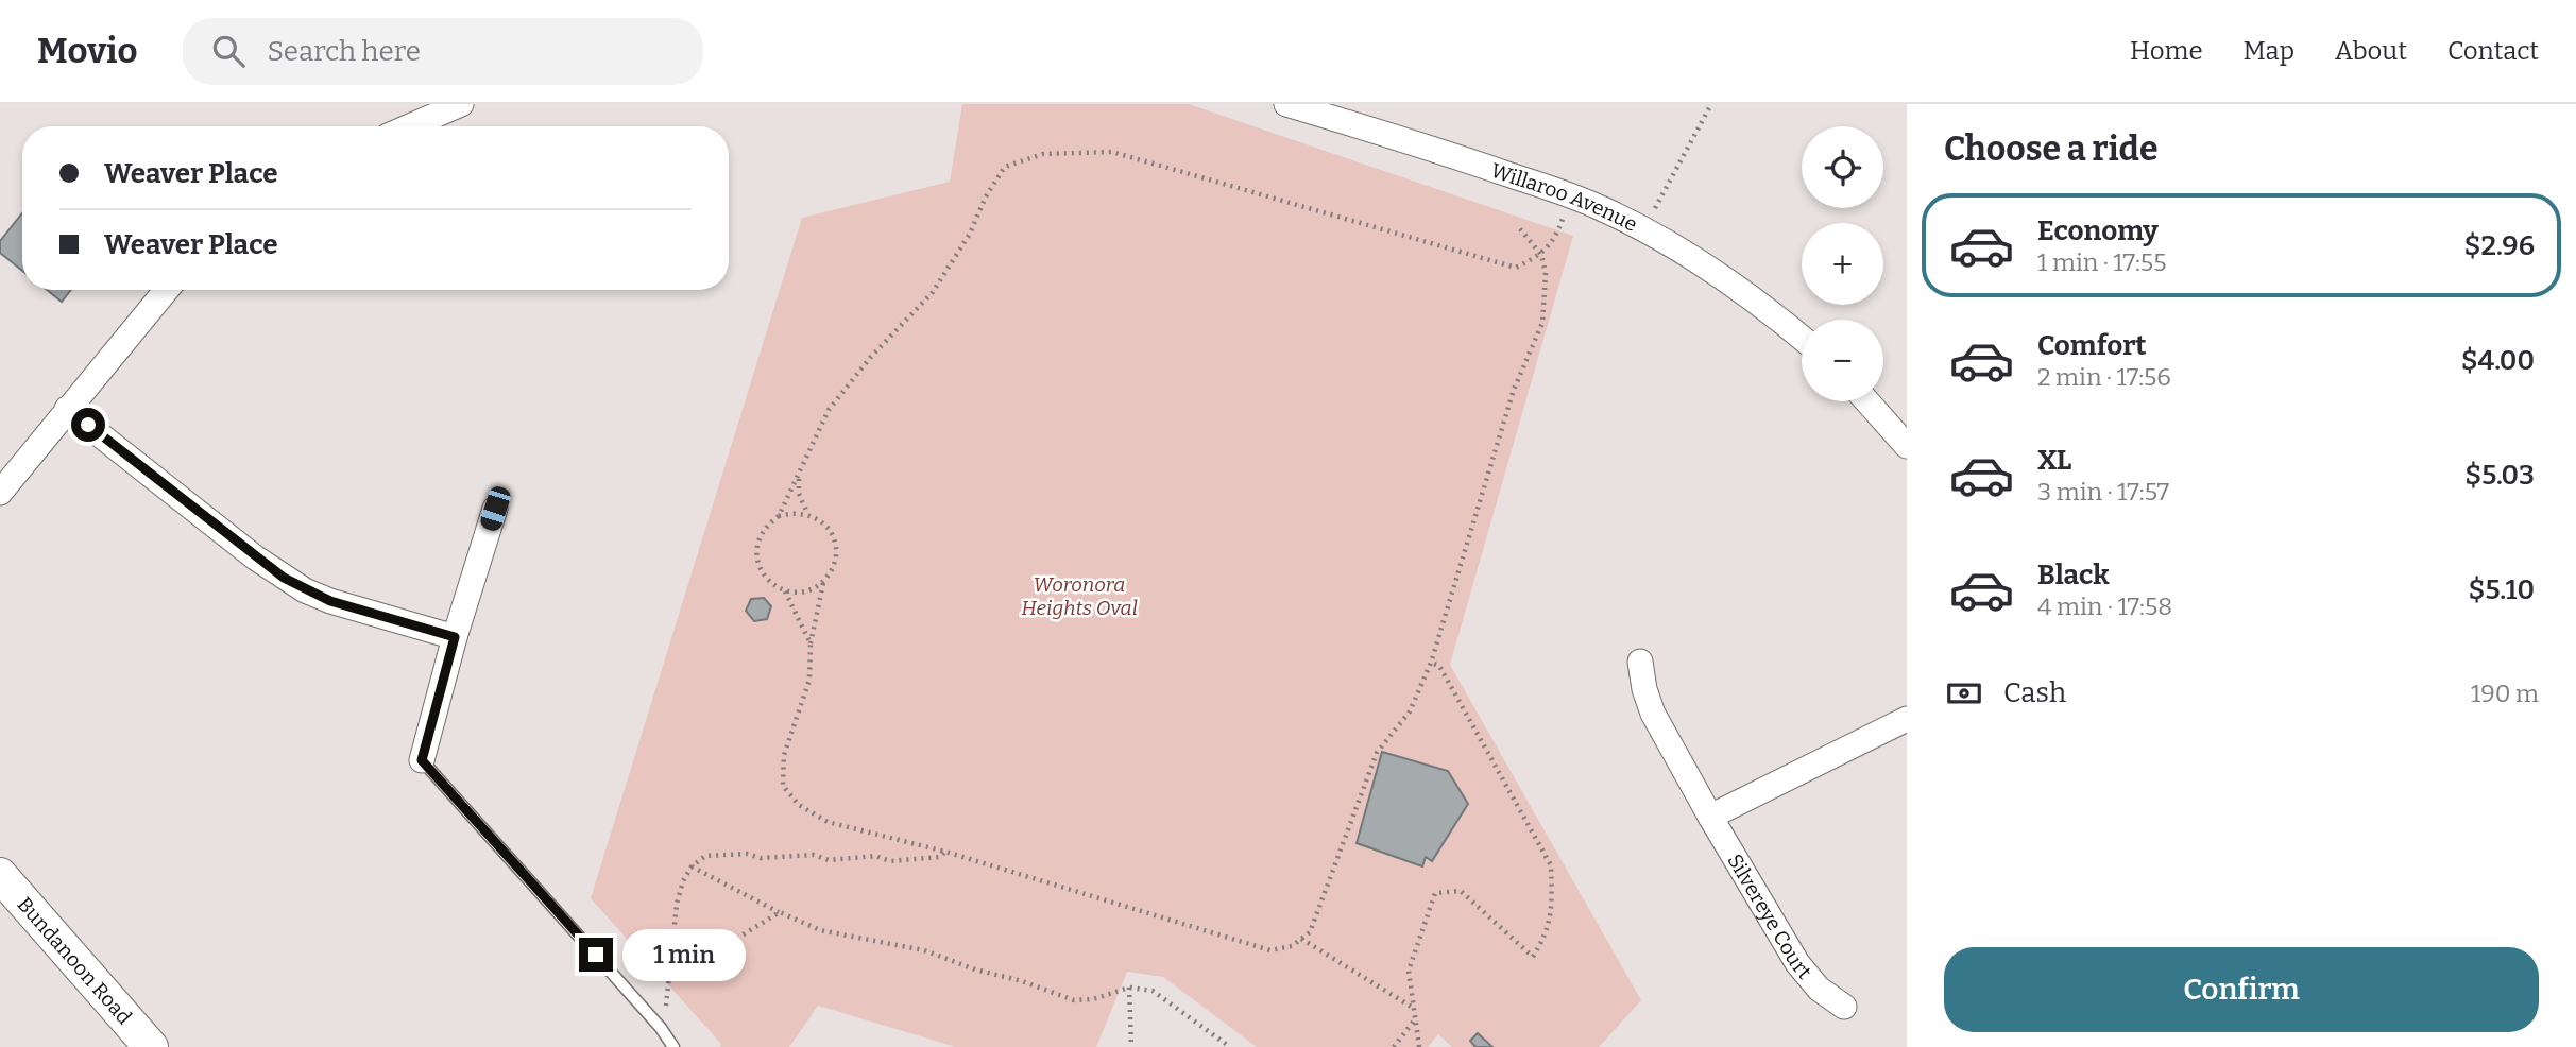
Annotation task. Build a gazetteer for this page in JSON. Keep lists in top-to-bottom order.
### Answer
{
  "streets": {
    "street": ["Willaroo Avenue", "Silvereye Court", "Bundanoon Road"]
  },
  "parks": ["Woronora Heights Oval"],
  "page": {
    "header": "Movio",
    "search": "Search here",
    "nav": [
      "Home",
      "Map",
      "About",
      "Contact"
    ],
    "heading": "Choose a ride",
    "map_buttons": ["+", "−"],
    "banner": ["Weaver Place", "Weaver Place"],
    "list": [
      {
        "name": "Economy",
        "note": "1 min · 17:55",
        "value": "$2.96"
      },
      {
        "name": "Comfort",
        "note": "2 min · 17:56",
        "value": "$4.00"
      },
      {
        "name": "XL",
        "note": "3 min · 17:57",
        "value": "$5.03"
      },
      {
        "name": "Black",
        "note": "4 min · 17:58",
        "value": "$5.10"
      }
    ],
    "pay": ["Cash", "190 m"],
    "bubble": "1 min",
    "buttons": "Confirm"
  }
}
